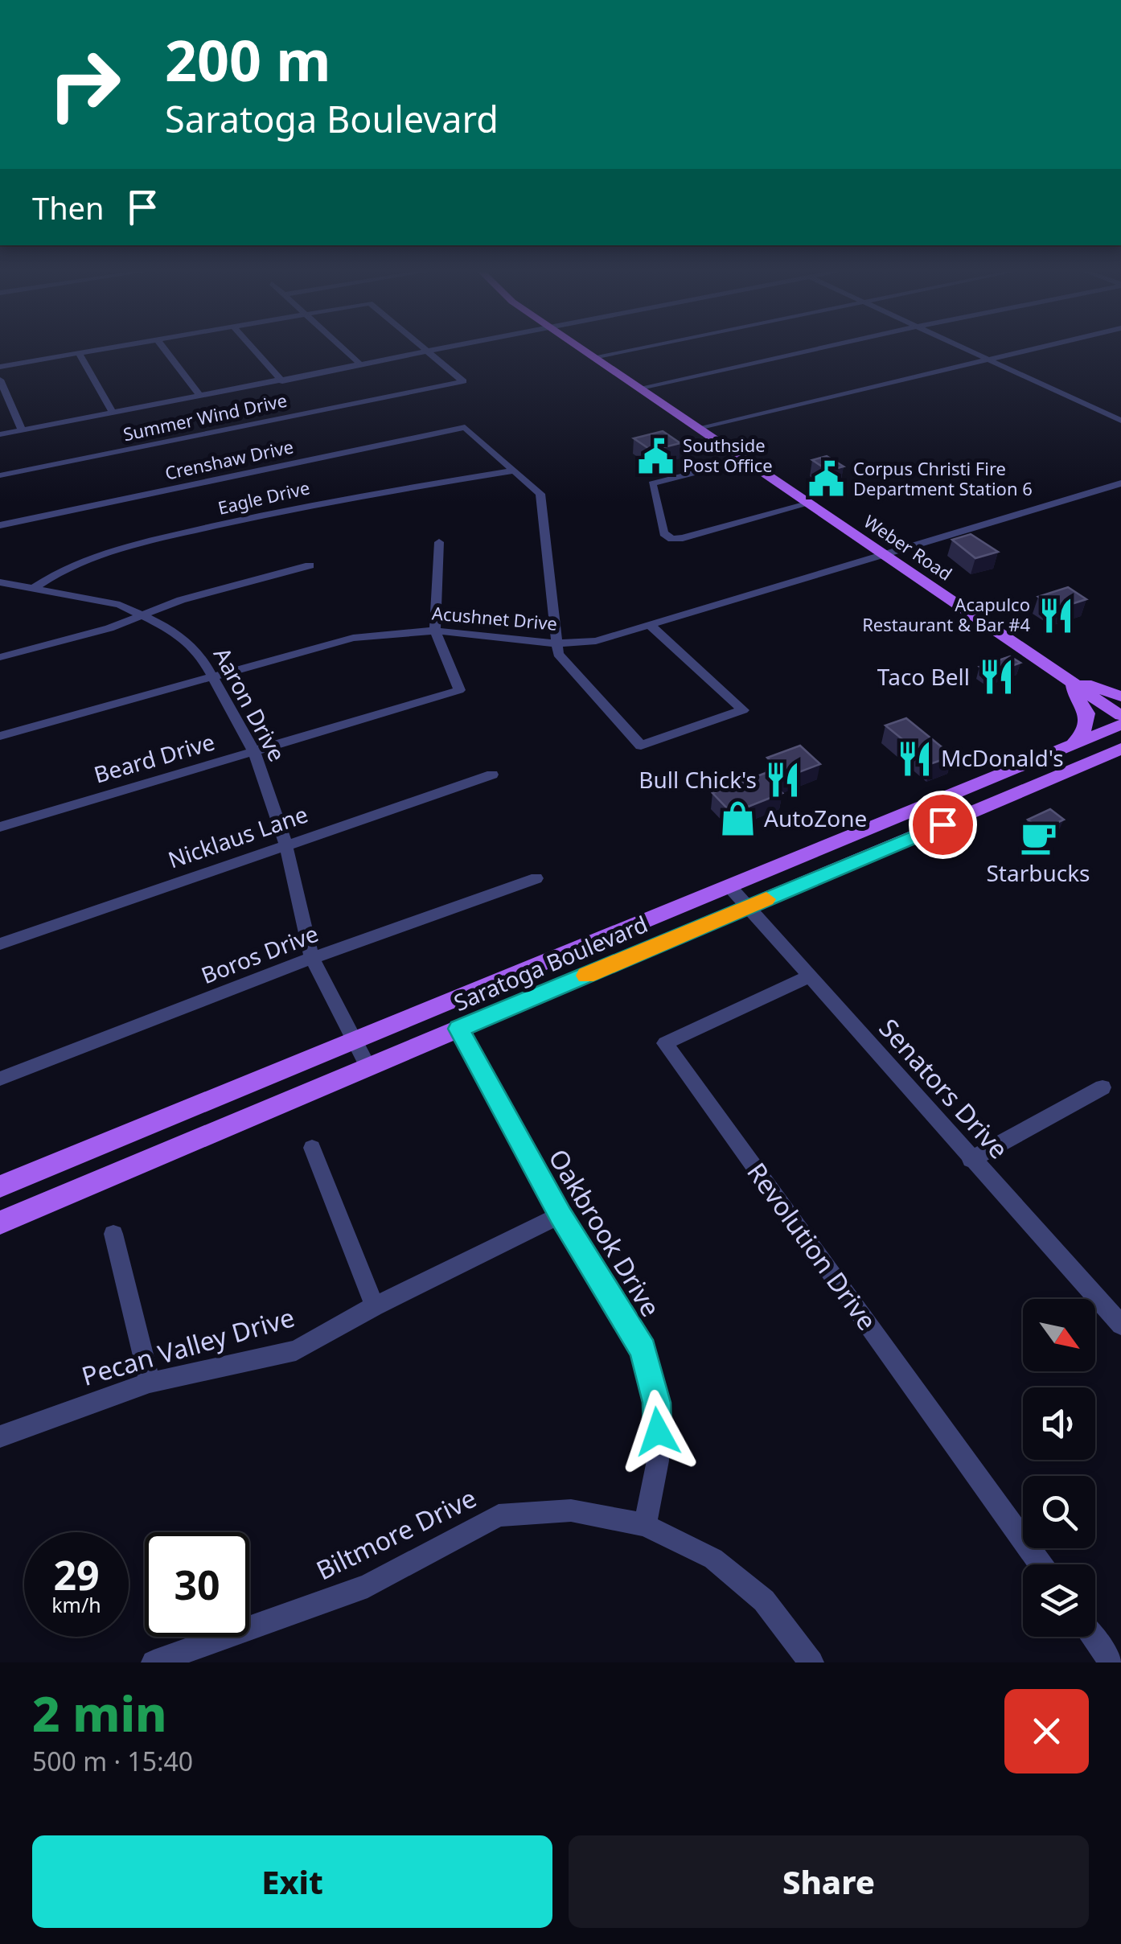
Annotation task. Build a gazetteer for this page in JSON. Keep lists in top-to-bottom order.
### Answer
{
  "streets": {
    "main road": ["Weber Road", "Saratoga Boulevard"],
    "street": [
      "Summer Wind Drive",
      "Crenshaw Drive",
      "Eagle Drive",
      "Acushnet Drive",
      "Aaron Drive",
      "Beard Drive",
      "Nicklaus Lane",
      "Boros Drive",
      "Senators Drive",
      "Oakbrook Drive",
      "Revolution Drive",
      "Pecan Valley Drive",
      "Biltmore Drive"
    ]
  },
  "crossings": [
    ["Crenshaw Drive", "Eagle Drive"],
    ["Eagle Drive", "Aaron Drive"],
    ["Weber Road", "Acushnet Drive"],
    ["Acushnet Drive", "Aaron Drive"],
    ["Acushnet Drive", "Beard Drive"],
    ["Aaron Drive", "Beard Drive"],
    ["Aaron Drive", "Nicklaus Lane"],
    ["Aaron Drive", "Boros Drive"],
    ["Aaron Drive", "Saratoga Boulevard"],
    ["Saratoga Boulevard", "Senators Drive"],
    ["Saratoga Boulevard", "Oakbrook Drive"],
    ["Senators Drive", "Revolution Drive"],
    ["Oakbrook Drive", "Pecan Valley Drive"],
    ["Oakbrook Drive", "Biltmore Drive"]
  ],
  "places": {
    "public building": ["Southside Post Office", "Corpus Christi Fire Department Station 6"],
    "restaurant": [
      "Acapulco Restaurant & Bar #4",
      "Taco Bell",
      "McDonald's",
      "Bull Chick's"
    ],
    "shop": ["AutoZone"],
    "cafe": ["Starbucks"]
  },
  "north": "bottom right",
  "page": {
    "turn": ["200 m", "Saratoga Boulevard"],
    "then": "Then",
    "speed": "29 km/h",
    "limit": "30",
    "heading": ["2 min", "500 m · 15:40"],
    "buttons": ["Exit", "Share"]
  }
}
